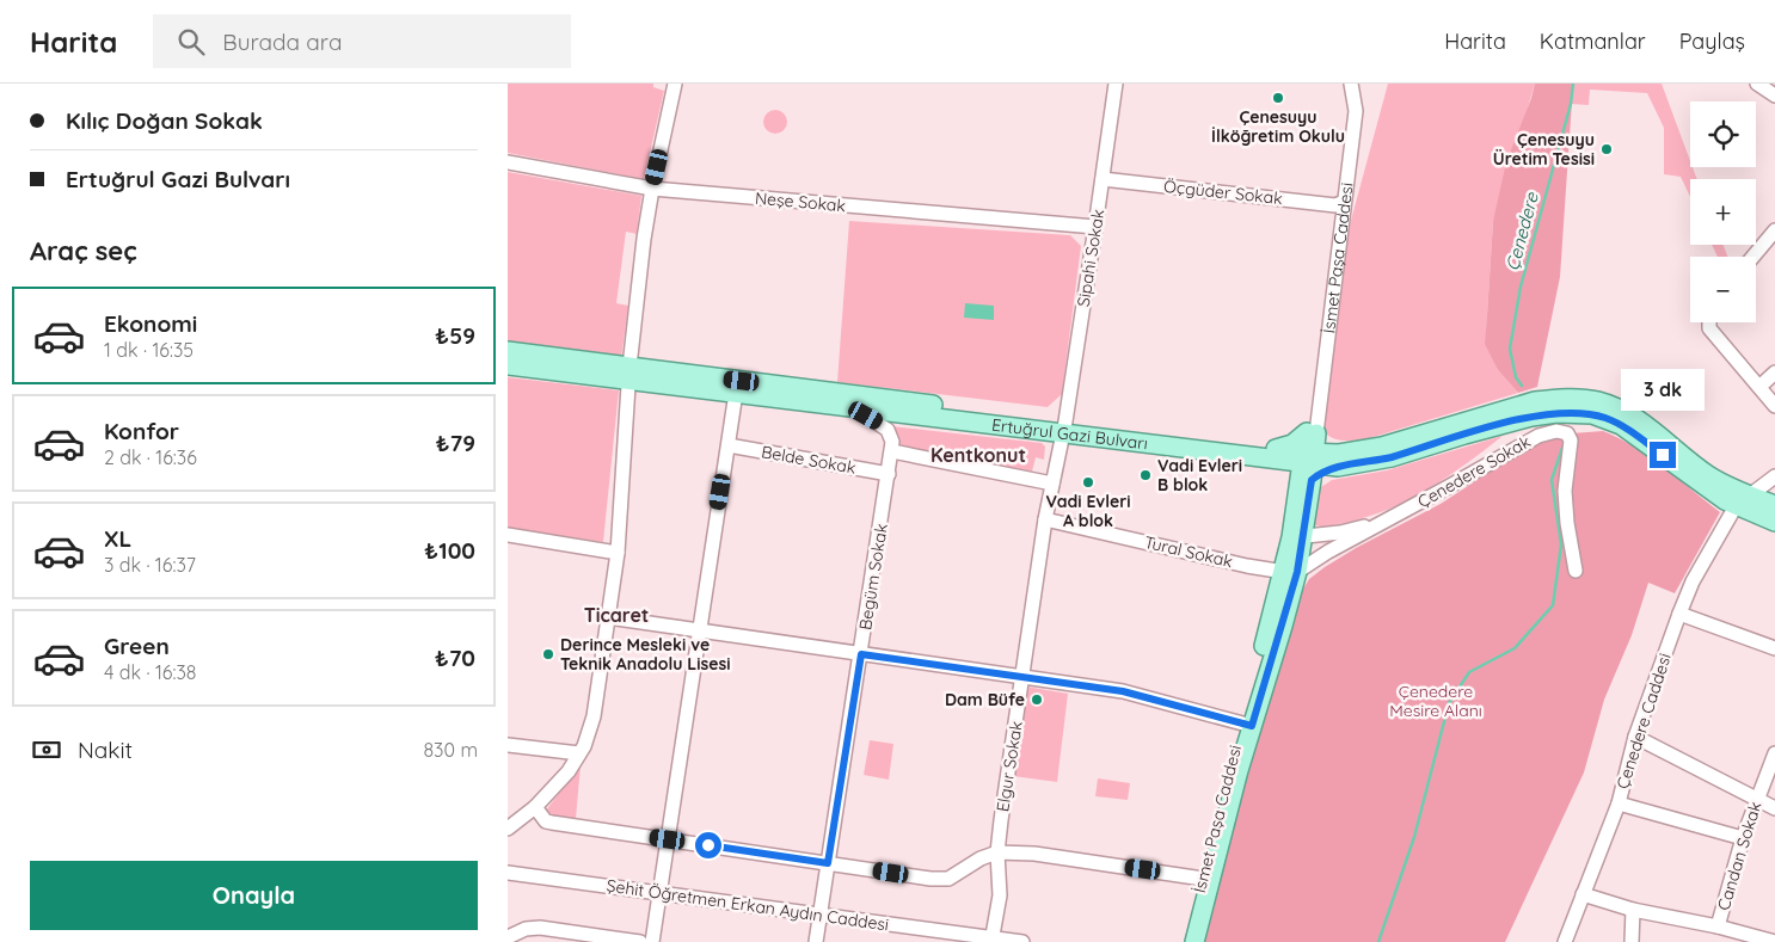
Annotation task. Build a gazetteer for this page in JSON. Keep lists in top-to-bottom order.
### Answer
{
  "streets": {
    "main road": ["İsmet Paşa Caddesi", "Ertuğrul Gazi Bulvarı"],
    "street": [
      "Öçgüder Sokak",
      "Neşe Sokak",
      "Sipahi Sokak",
      "Belde Sokak",
      "Çenedere Sokak",
      "Tural Sokak",
      "Begüm Sokak",
      "Çenedere Caddesi",
      "Elgur Sokak",
      "Candan Sokak",
      "Şehit Öğretmen Erkan Aydın Caddesi"
    ]
  },
  "crossings": [
    ["Öçgüder Sokak", "Sipahi Sokak"],
    ["Öçgüder Sokak", "İsmet Paşa Caddesi"],
    ["Neşe Sokak", "Sipahi Sokak"],
    ["Sipahi Sokak", "Ertuğrul Gazi Bulvarı"],
    ["Sipahi Sokak", "Elgur Sokak"],
    ["İsmet Paşa Caddesi", "Ertuğrul Gazi Bulvarı"],
    ["İsmet Paşa Caddesi", "Çenedere Sokak"],
    ["İsmet Paşa Caddesi", "Tural Sokak"],
    ["Ertuğrul Gazi Bulvarı", "Çenedere Caddesi"],
    ["Belde Sokak", "Begüm Sokak"],
    ["Çenedere Sokak", "Tural Sokak"],
    ["Tural Sokak", "Elgur Sokak"],
    ["Begüm Sokak", "Şehit Öğretmen Erkan Aydın Caddesi"],
    ["Elgur Sokak", "Şehit Öğretmen Erkan Aydın Caddesi"]
  ],
  "districts": ["Kentkonut", "Ticaret"],
  "water": ["Çenedere"],
  "parks": ["Çenedere Mesire Alanı"],
  "places": [
    "Çenesuyu İlköğretim Okulu",
    "Çenesuyu Üretim Tesisi",
    "Vadi Evleri B blok",
    "Vadi Evleri A blok",
    "Derince Mesleki ve Teknik Anadolu Lisesi",
    "Dam Büfe"
  ],
  "page": {
    "header": "Harita",
    "search": "Burada ara",
    "nav": ["Harita", "Katmanlar", "Paylaş"],
    "banner": ["Kılıç Doğan Sokak", "Ertuğrul Gazi Bulvarı"],
    "map_buttons": ["+", "−"],
    "heading": "Araç seç",
    "list": [
      {
        "name": "Ekonomi",
        "note": "1 dk · 16:35",
        "value": "₺59"
      },
      {
        "name": "Konfor",
        "note": "2 dk · 16:36",
        "value": "₺79"
      },
      {
        "name": "XL",
        "note": "3 dk · 16:37",
        "value": "₺100"
      },
      {
        "name": "Green",
        "note": "4 dk · 16:38",
        "value": "₺70"
      }
    ],
    "bubble": "3 dk",
    "pay": ["Nakit", "830 m"],
    "buttons": "Onayla"
  }
}
